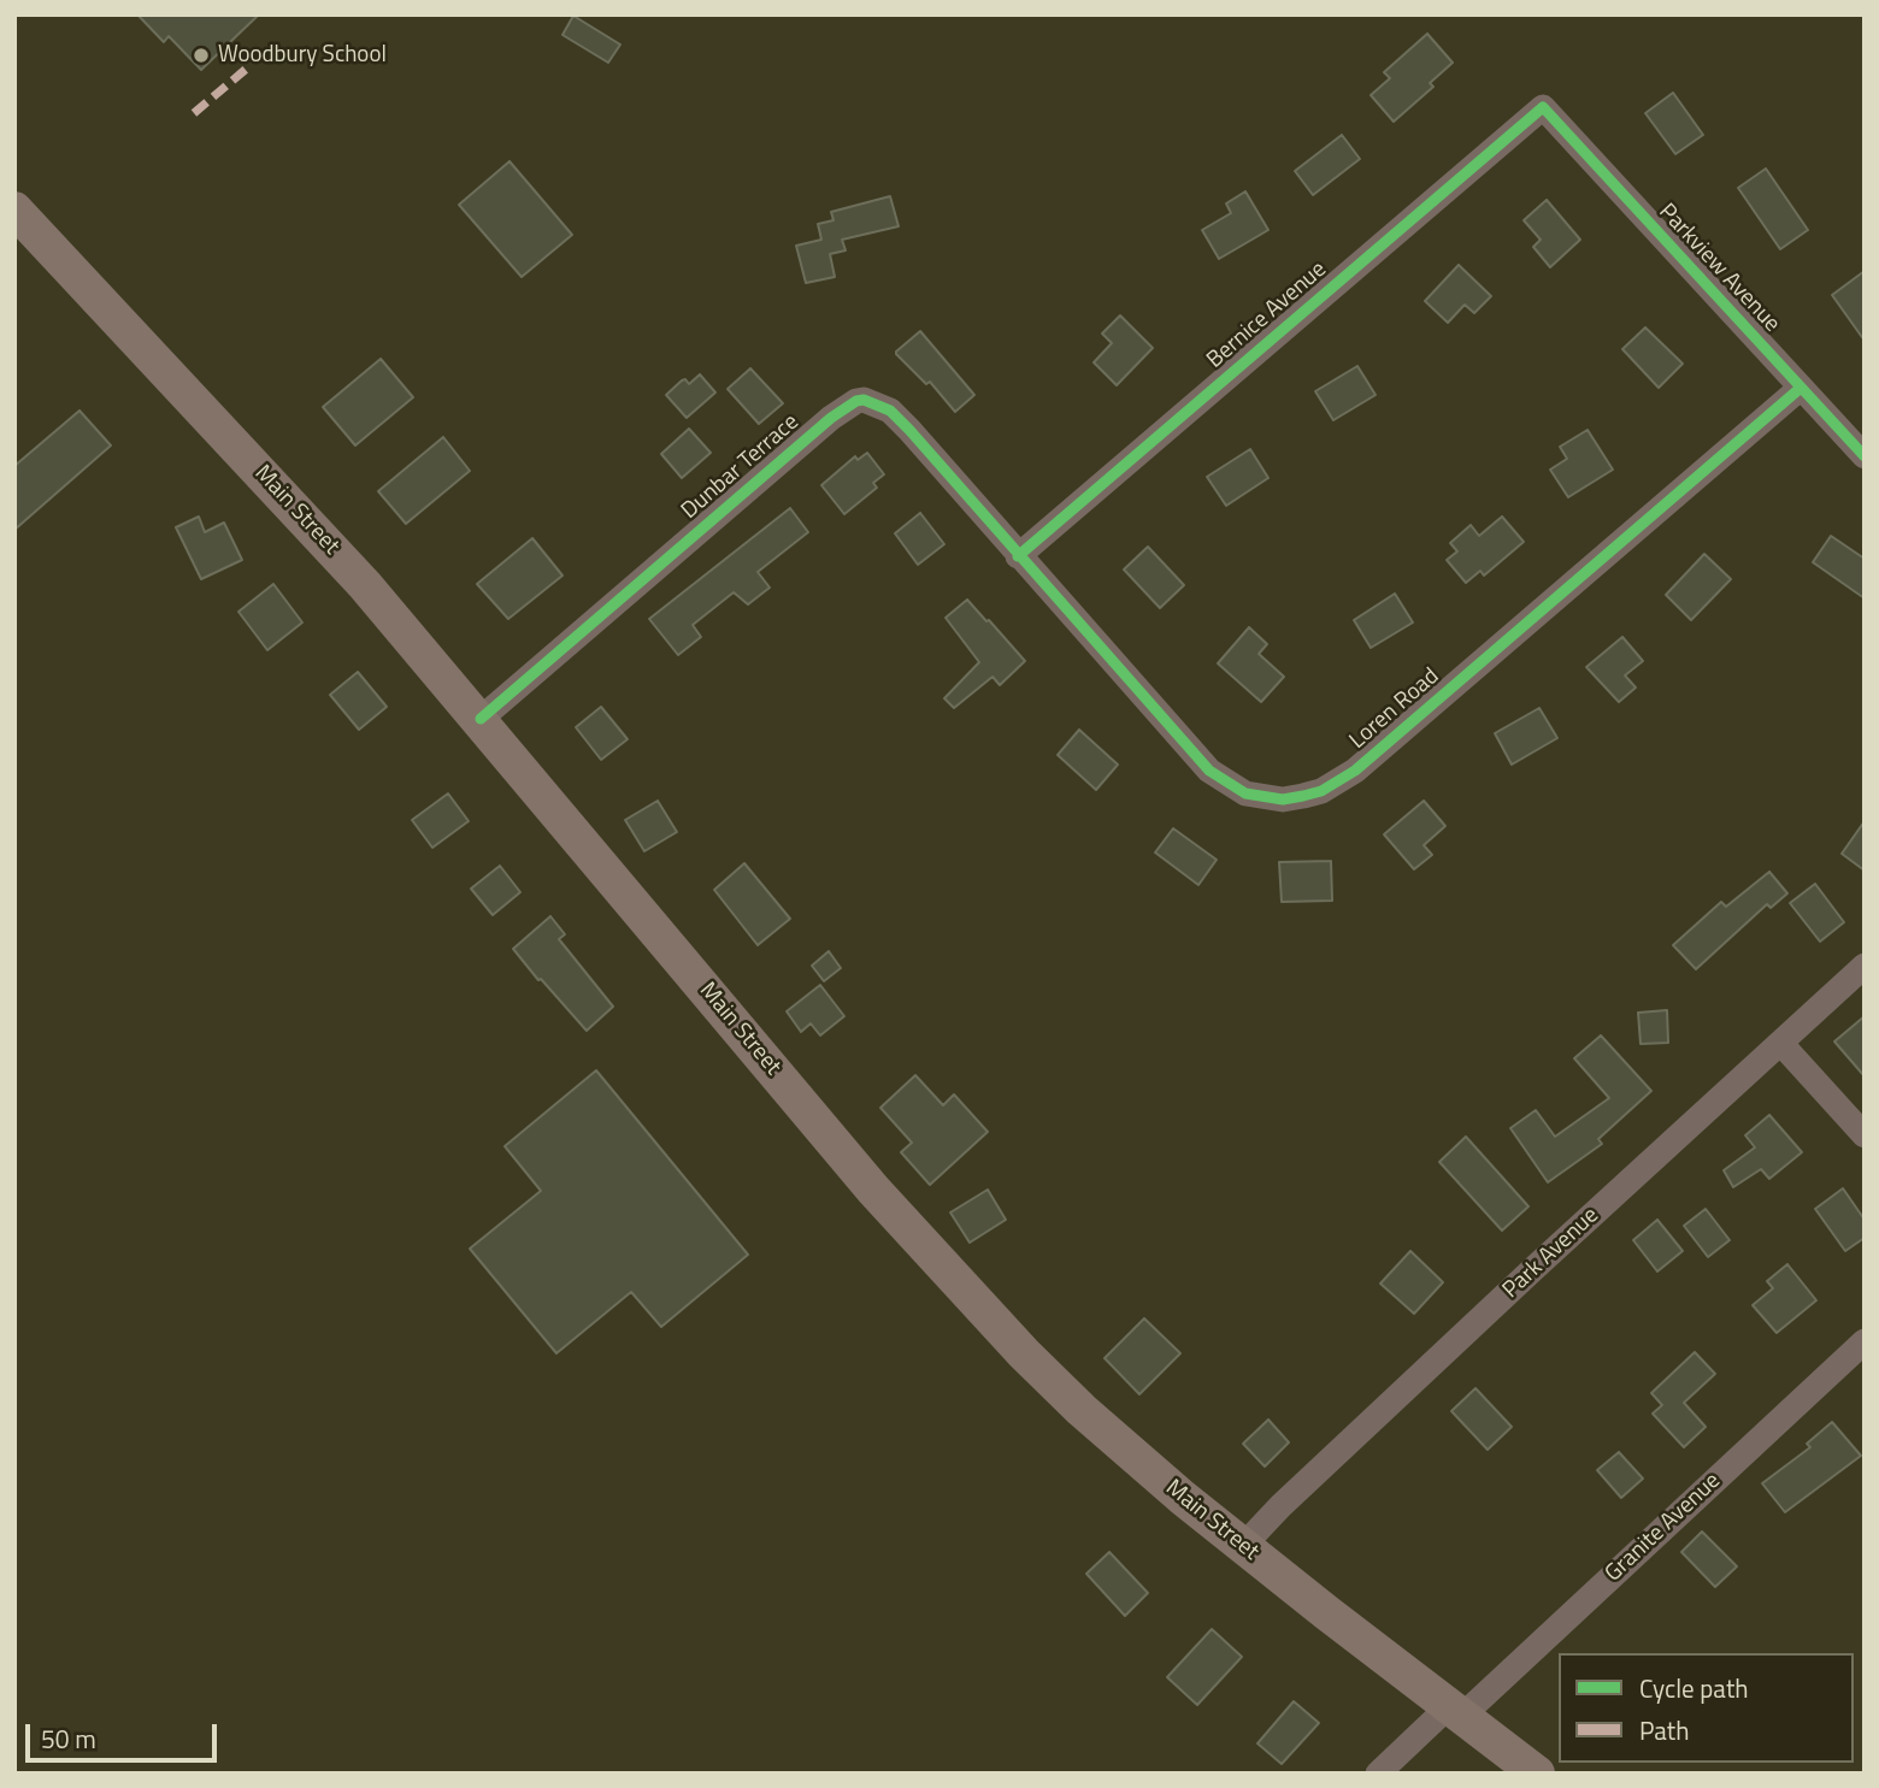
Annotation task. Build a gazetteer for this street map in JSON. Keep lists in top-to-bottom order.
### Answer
{
  "streets": {
    "main road": ["Main Street"],
    "street": [
      "Parkview Avenue",
      "Bernice Avenue",
      "Dunbar Terrace",
      "Loren Road",
      "Park Avenue",
      "Granite Avenue"
    ]
  },
  "crossings": [
    ["Parkview Avenue", "Bernice Avenue"],
    ["Parkview Avenue", "Loren Road"],
    ["Bernice Avenue", "Dunbar Terrace"],
    ["Bernice Avenue", "Loren Road"],
    ["Dunbar Terrace", "Main Street"],
    ["Dunbar Terrace", "Loren Road"],
    ["Main Street", "Park Avenue"],
    ["Main Street", "Granite Avenue"]
  ],
  "places": ["Woodbury School"],
  "legend": ["Cycle path", "Path"],
  "scale_bar": "50 m"
}
